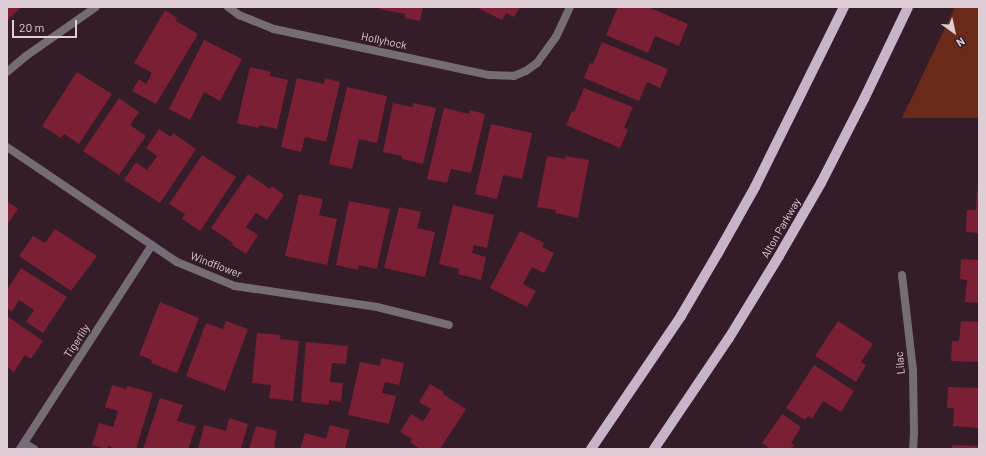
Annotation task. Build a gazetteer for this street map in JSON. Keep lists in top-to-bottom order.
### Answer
{
  "streets": {
    "main road": ["Alton Parkway"],
    "street": [
      "Hollyhock",
      "Windflower",
      "Tigerlily",
      "Lilac"
    ]
  },
  "crossings": [
    ["Windflower", "Tigerlily"]
  ],
  "scale_bar": "20 m",
  "north": "bottom right"
}
